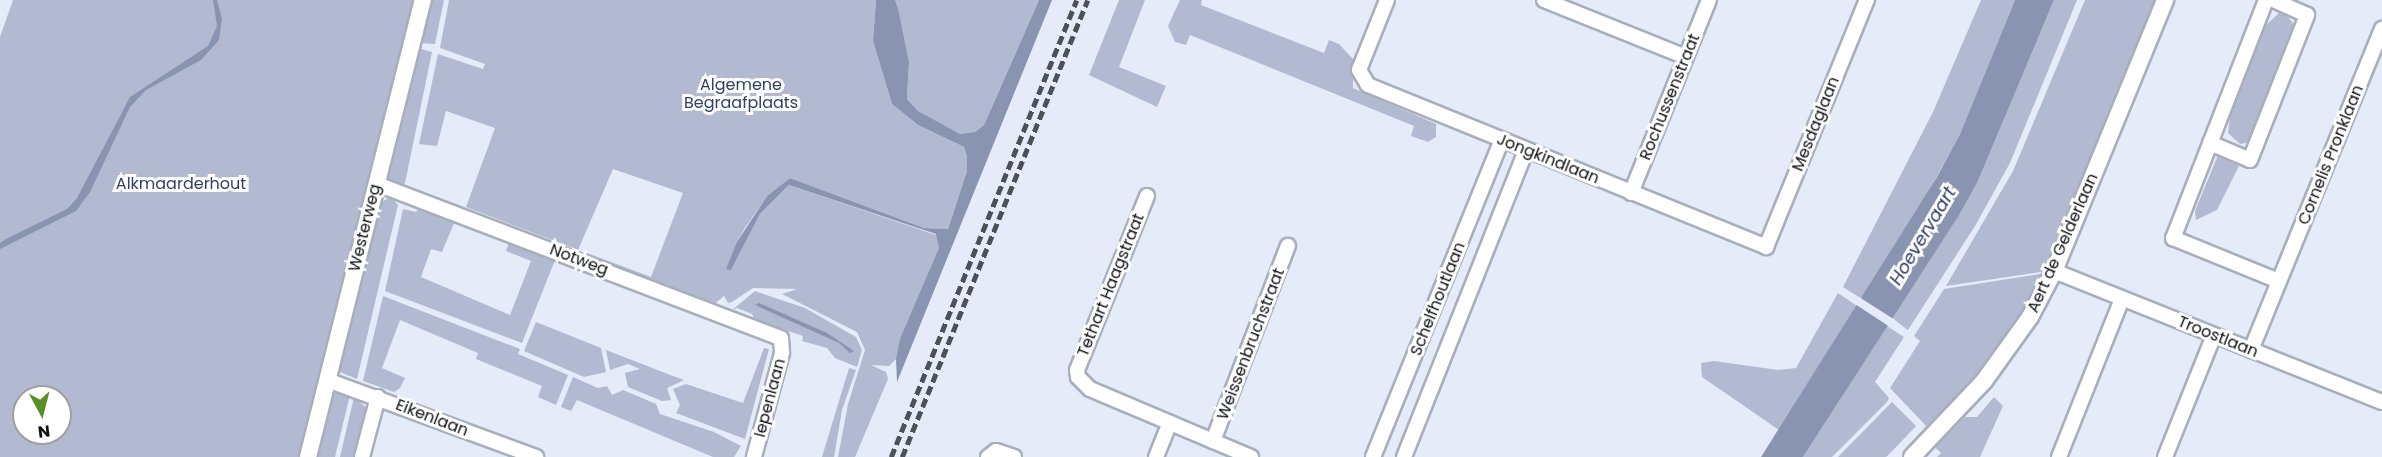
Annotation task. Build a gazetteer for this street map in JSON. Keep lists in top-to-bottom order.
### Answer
{
  "streets": {
    "street": [
      "Rochussenstraat",
      "Mesdaglaan",
      "Cornelis Pronklaan",
      "Jongkindlaan",
      "Westerweg",
      "Aert de Gelderlaan",
      "Notweg",
      "Tethart Haagstraat",
      "Schelfhoutlaan",
      "Troostlaan",
      "Weissenbruchstraat",
      "Iepenlaan",
      "Eikenlaan"
    ]
  },
  "crossings": [
    ["Rochussenstraat", "Jongkindlaan"],
    ["Mesdaglaan", "Jongkindlaan"],
    ["Cornelis Pronklaan", "Troostlaan"],
    ["Jongkindlaan", "Schelfhoutlaan"],
    ["Westerweg", "Notweg"],
    ["Westerweg", "Eikenlaan"],
    ["Aert de Gelderlaan", "Troostlaan"],
    ["Notweg", "Iepenlaan"]
  ],
  "water": ["Hoevervaart"],
  "parks": ["Algemene Begraafplaats", "Alkmaarderhout"],
  "north": "bottom"
}
